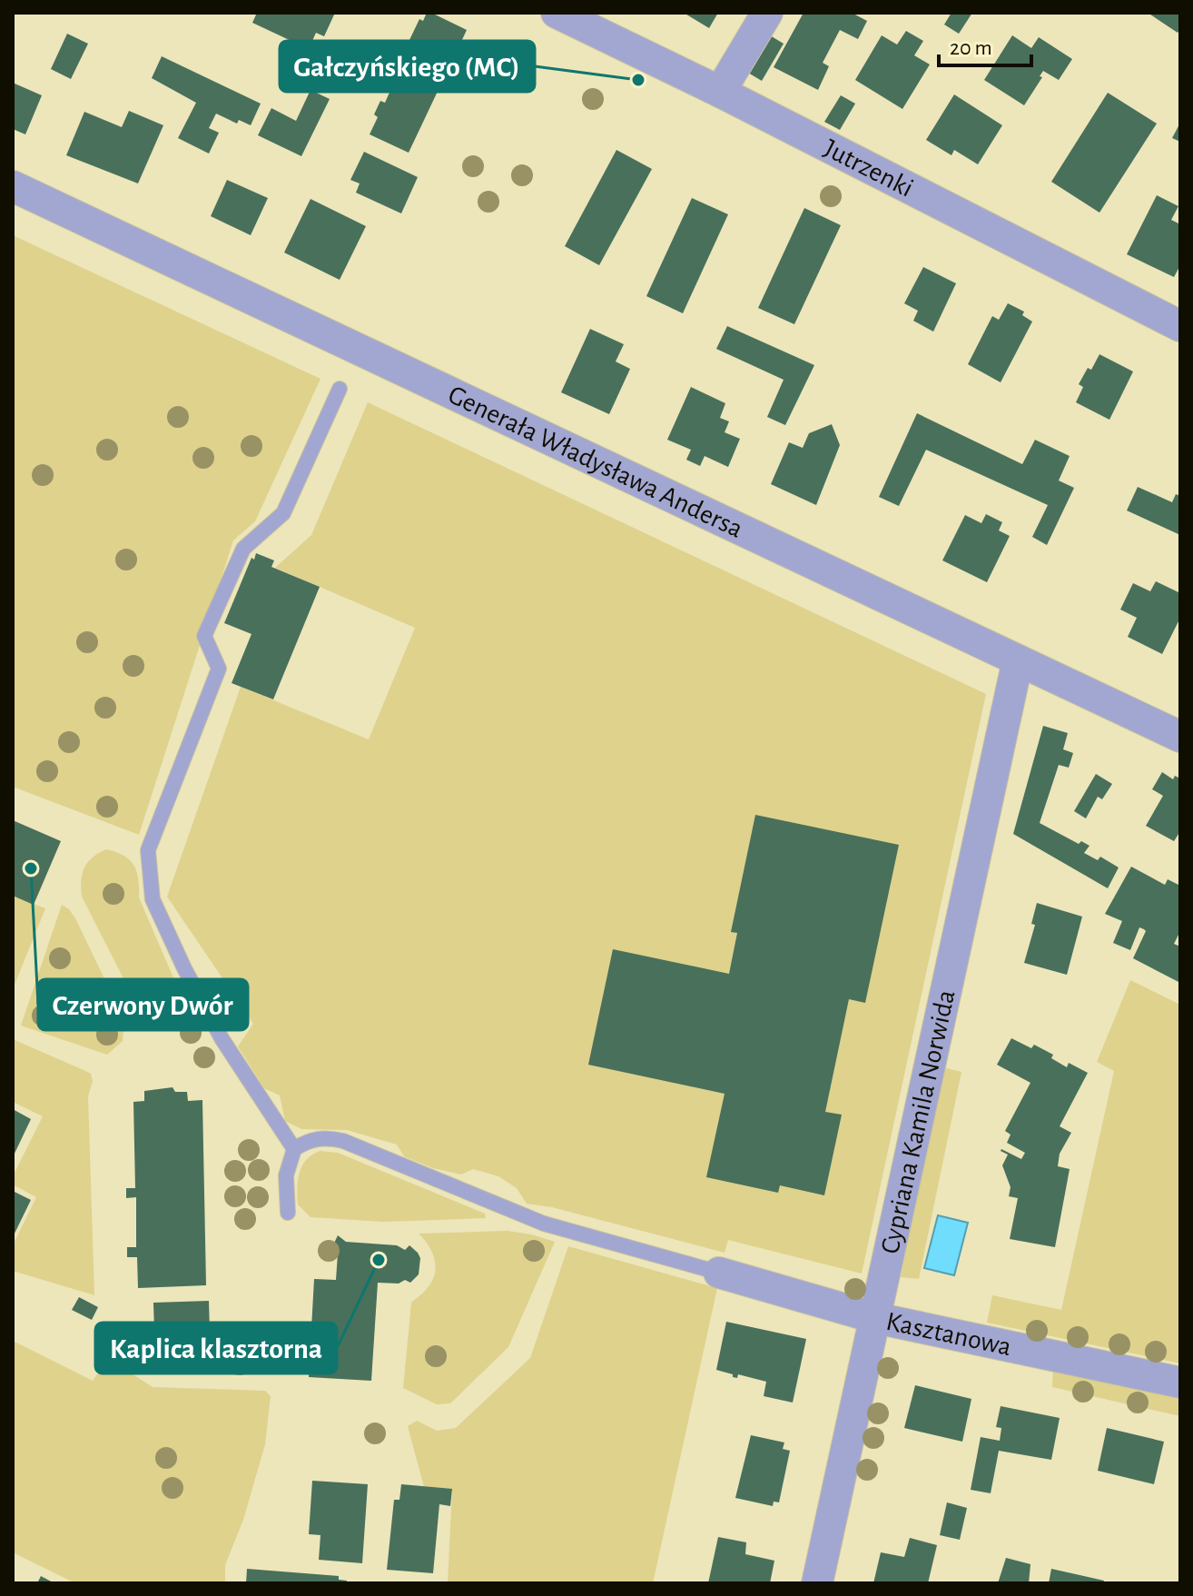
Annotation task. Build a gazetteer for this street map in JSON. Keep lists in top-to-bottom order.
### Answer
{
  "streets": {
    "street": [
      "Jutrzenki",
      "Generała Władysława Andersa",
      "Cypriana Kamila Norwida",
      "Kasztanowa"
    ]
  },
  "crossings": [
    ["Generała Władysława Andersa", "Cypriana Kamila Norwida"],
    ["Cypriana Kamila Norwida", "Kasztanowa"]
  ],
  "places": ["Gałczyńskiego (MC)", "Czerwony Dwór", "Kaplica klasztorna"],
  "scale_bar": "20 m"
}
